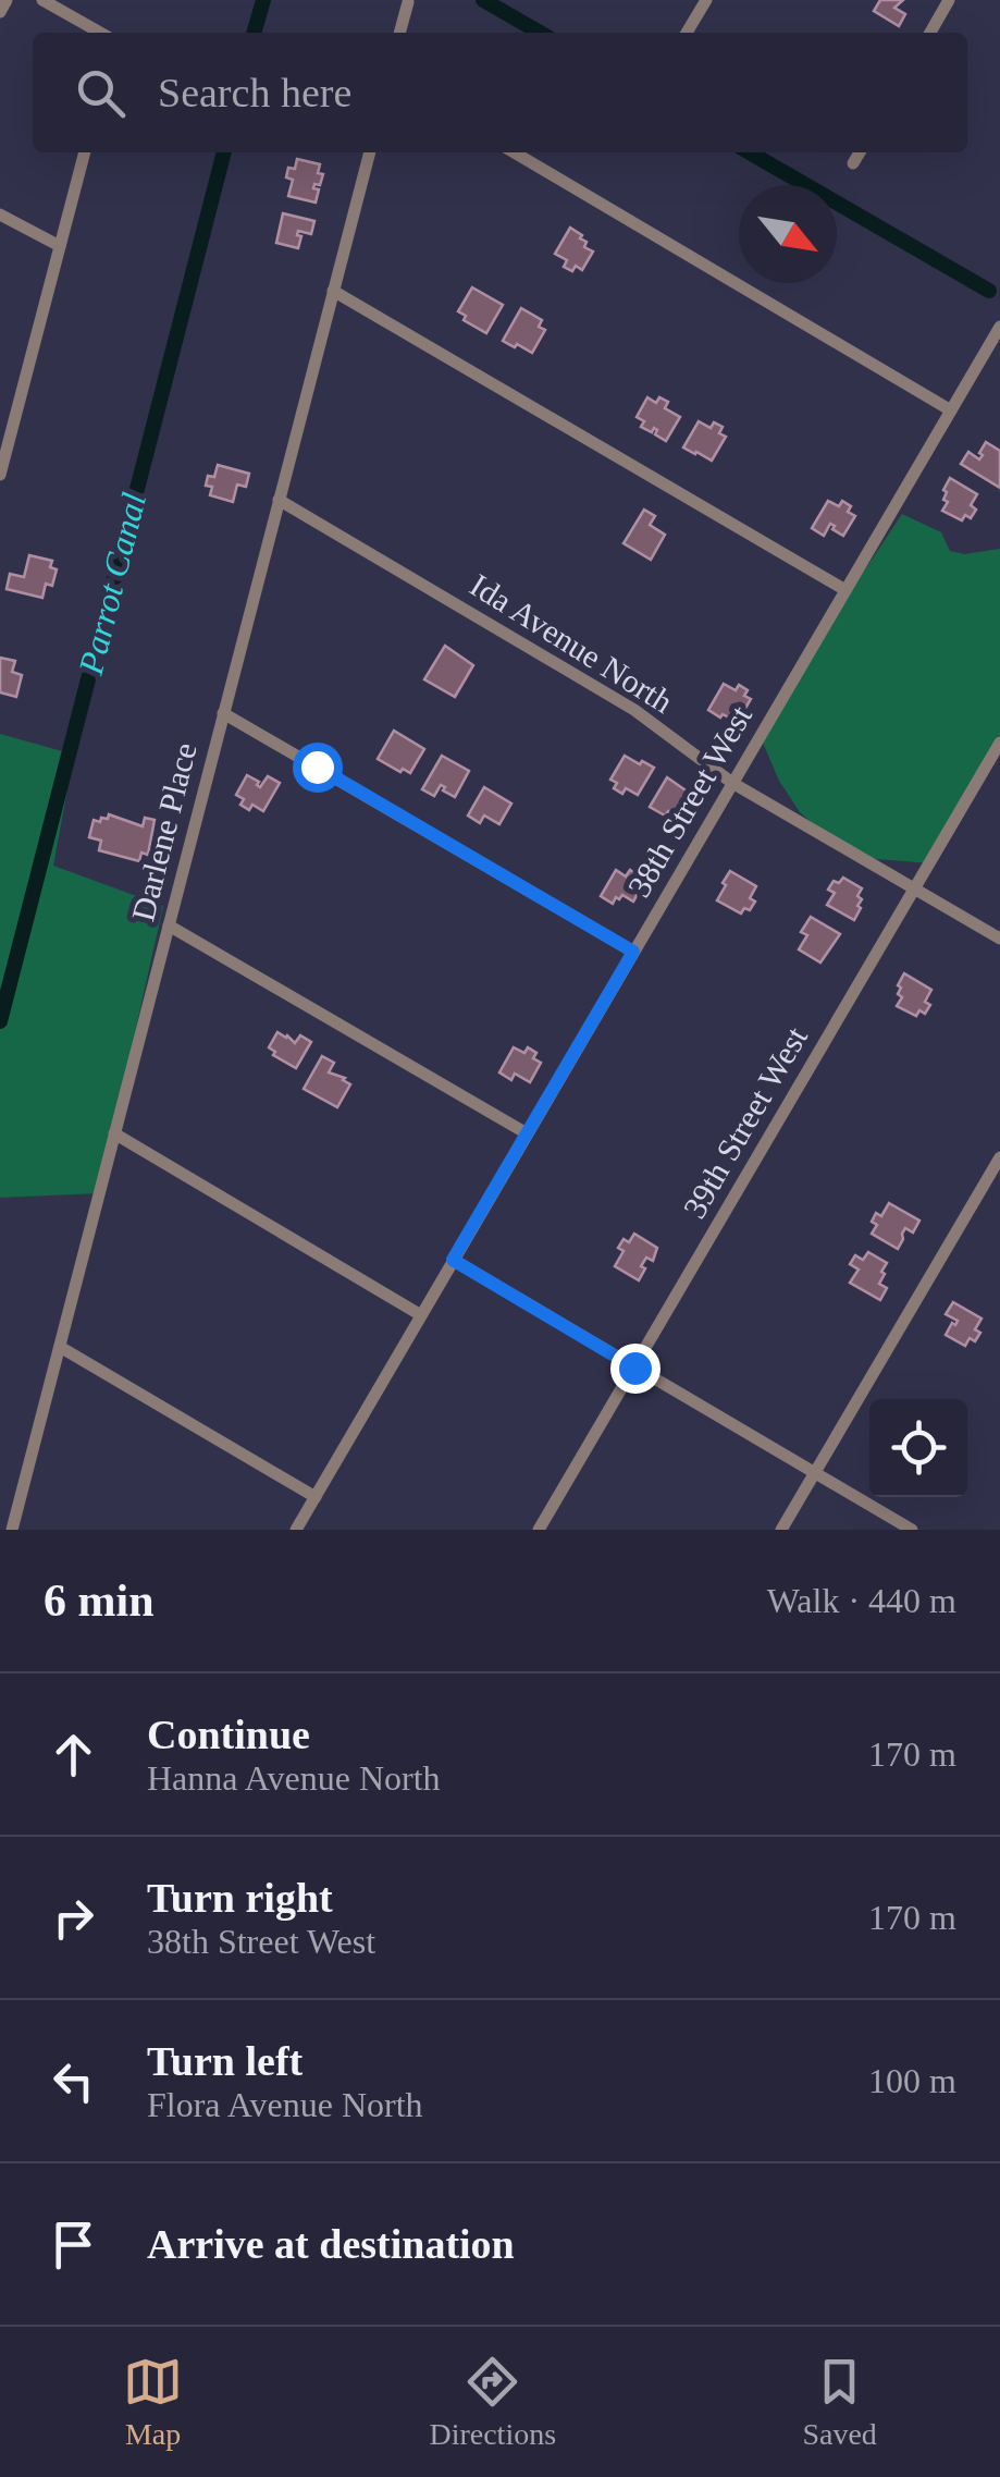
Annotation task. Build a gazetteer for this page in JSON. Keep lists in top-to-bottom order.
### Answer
{
  "streets": {
    "street": [
      "Ida Avenue North",
      "38th Street West",
      "Darlene Place",
      "39th Street West"
    ]
  },
  "crossings": [
    ["Ida Avenue North", "38th Street West"],
    ["Ida Avenue North", "Darlene Place"],
    ["Ida Avenue North", "39th Street West"]
  ],
  "water": ["Parrot Canal"],
  "north": "bottom right",
  "page": {
    "search": "Search here",
    "heading": ["6 min", "Walk · 440 m"],
    "list": [
      ["Continue", "Hanna Avenue North", "170 m"],
      ["Turn right", "38th Street West", "170 m"],
      ["Turn left", "Flora Avenue North", "100 m"],
      "Arrive at destination"
    ],
    "nav": ["Map", "Directions", "Saved"]
  }
}
